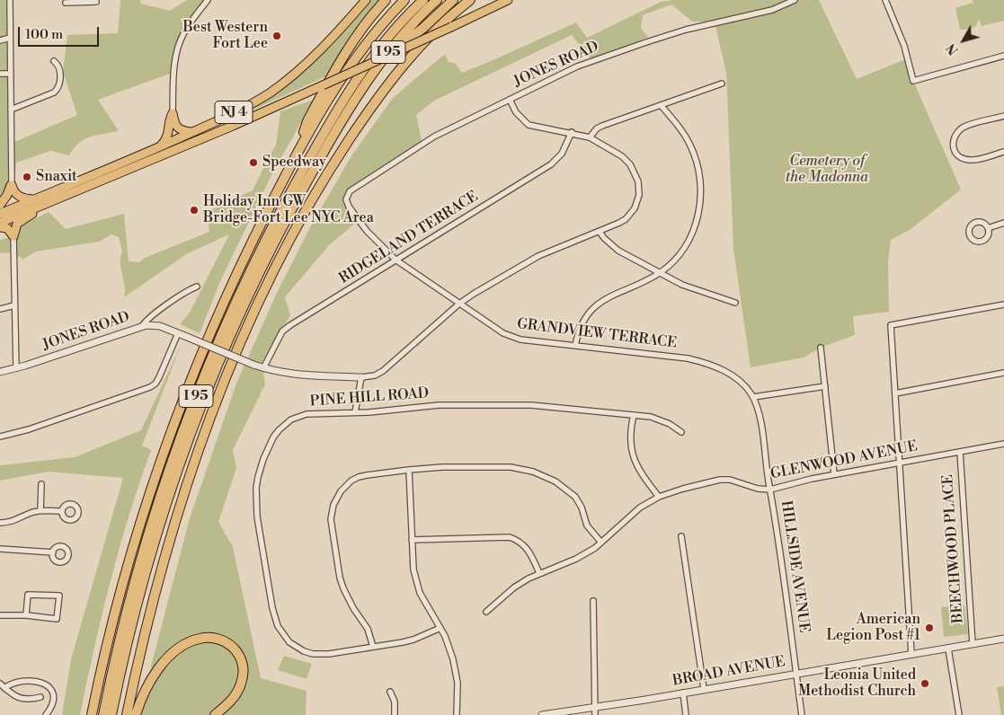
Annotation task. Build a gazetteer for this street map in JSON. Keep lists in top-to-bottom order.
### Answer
{
  "streets": {
    "highway": ["I 95", "NJ 4"],
    "street": [
      "JONES ROAD",
      "RIDGELAND TERRACE",
      "GRANDVIEW TERRACE",
      "PINE HILL ROAD",
      "GLENWOOD AVENUE",
      "BEECHWOOD PLACE",
      "HILLSIDE AVENUE",
      "BROAD AVENUE"
    ]
  },
  "crossings": [
    ["JONES ROAD", "GRANDVIEW TERRACE"],
    ["RIDGELAND TERRACE", "GRANDVIEW TERRACE"],
    ["GRANDVIEW TERRACE", "HILLSIDE AVENUE"],
    ["GLENWOOD AVENUE", "BEECHWOOD PLACE"],
    ["GLENWOOD AVENUE", "HILLSIDE AVENUE"],
    ["BEECHWOOD PLACE", "BROAD AVENUE"],
    ["HILLSIDE AVENUE", "BROAD AVENUE"]
  ],
  "parks": ["Cemetery of the Madonna"],
  "places": [
    "Best Western Fort Lee",
    "Speedway",
    "Snaxit",
    "Holiday Inn GW Bridge-Fort Lee NYC Area",
    "American Legion Post #1",
    "Leonia United Methodist Church"
  ],
  "scale_bar": "100 m",
  "north": "bottom left"
}
